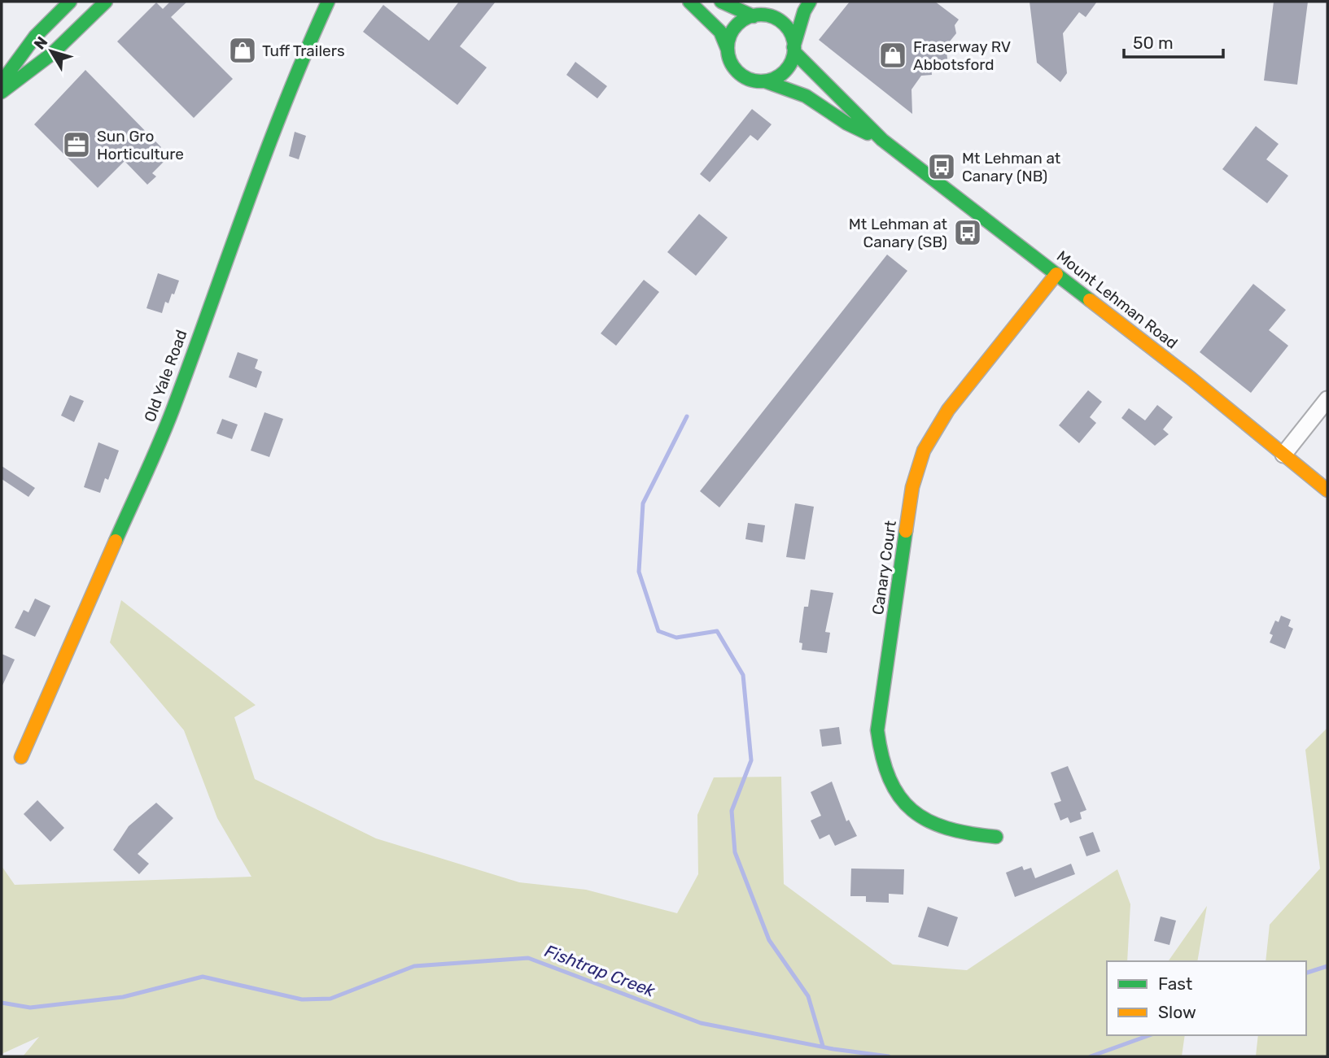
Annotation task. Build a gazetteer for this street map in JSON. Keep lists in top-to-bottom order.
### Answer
{
  "streets": {
    "street": ["Mount Lehman Road", "Old Yale Road", "Canary Court"]
  },
  "crossings": [
    ["Mount Lehman Road", "Canary Court"]
  ],
  "water": ["Fishtrap Creek"],
  "places": {
    "shop": ["Tuff Trailers", "Fraserway RV Abbotsford"],
    "office": ["Sun Gro Horticulture"],
    "bus stop": ["Mt Lehman at Canary (NB)", "Mt Lehman at Canary (SB)"]
  },
  "legend": ["Fast", "Slow"],
  "scale_bar": "50 m",
  "north": "top left"
}
